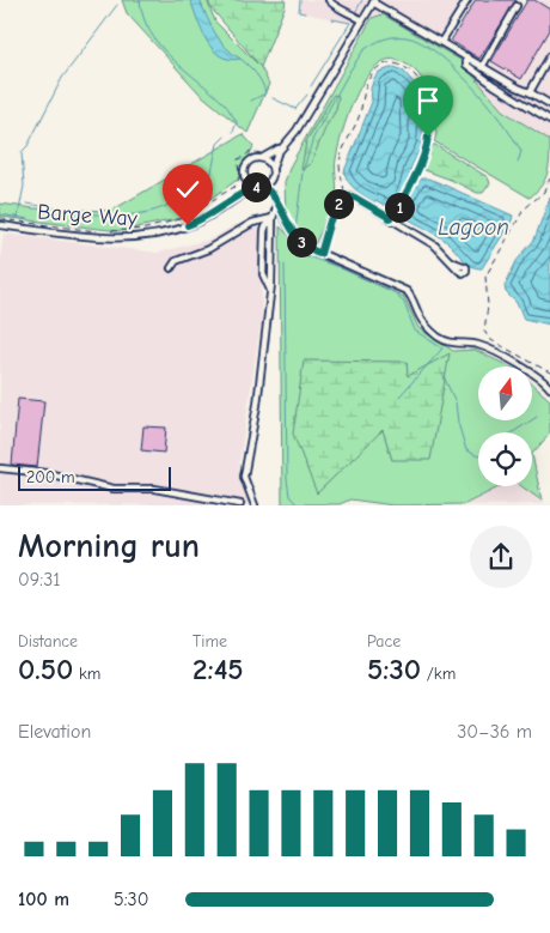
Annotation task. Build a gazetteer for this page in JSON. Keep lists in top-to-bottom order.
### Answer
{
  "streets": {
    "street": ["Barge Way"]
  },
  "water": ["Lagoon"],
  "scale_bar": "200 m",
  "north": "top",
  "page": {
    "pins": [
      "4",
      "2",
      "1",
      "3"
    ],
    "scale": "200 m",
    "heading": ["Morning run", "09:31"],
    "stats": [
      ["Distance", "0.50 km"],
      ["Time", "2:45"],
      ["Pace", "5:30 /km"]
    ],
    "chart": ["Elevation", "30–36 m"],
    "list": [
      {
        "name": "100 m",
        "note": "5:30"
      }
    ]
  }
}
